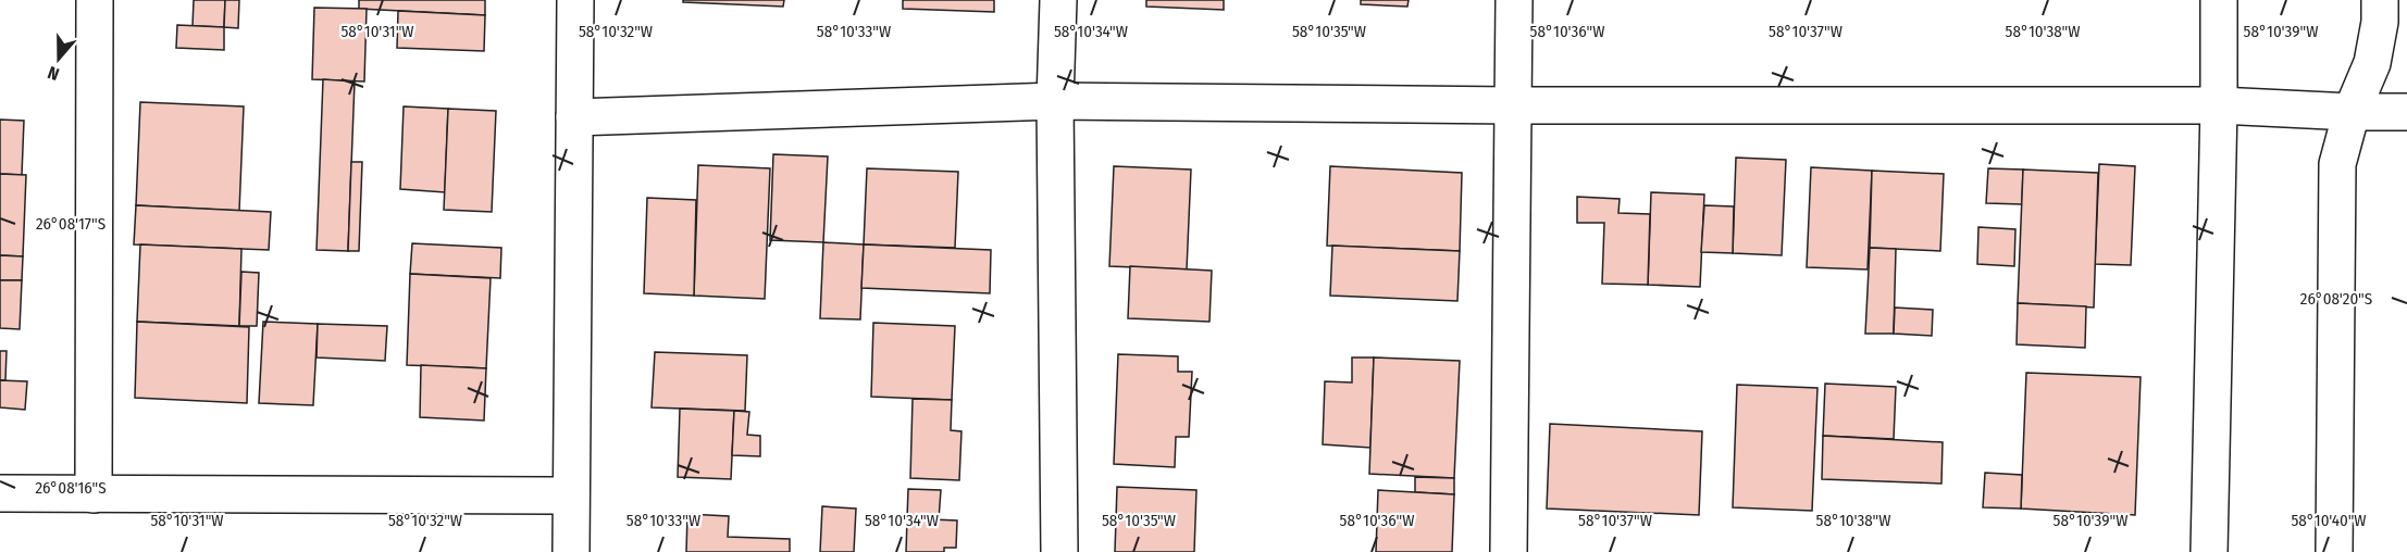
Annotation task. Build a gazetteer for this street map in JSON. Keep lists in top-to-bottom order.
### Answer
{
  "north": "bottom",
  "coordinates": [
    "58°10'31\"W",
    "58°10'35\"W",
    "58°10'36\"W",
    "58°10'37\"W",
    "58°10'32\"W",
    "58°10'33\"W",
    "58°10'34\"W",
    "58°10'38\"W",
    "58°10'39\"W",
    "26°08'17\"S",
    "26°08'20\"S",
    "26°08'16\"S",
    "58°10'40\"W"
  ]
}
